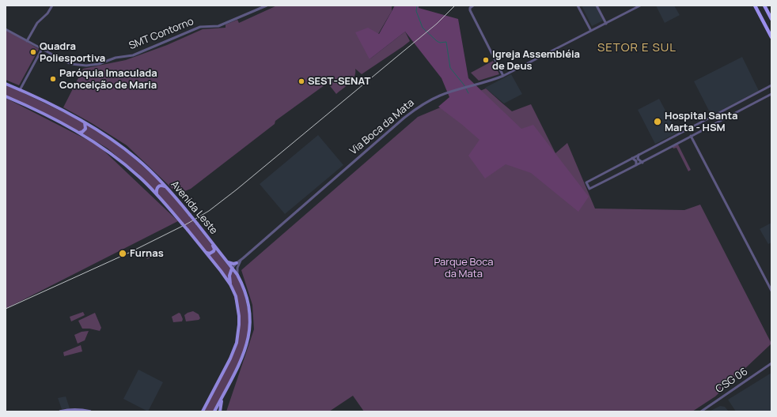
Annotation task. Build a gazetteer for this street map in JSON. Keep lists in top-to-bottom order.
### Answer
{
  "streets": {
    "main road": ["Avenida Leste"],
    "street": ["SMT Contorno", "Via Boca da Mata", "CSG 06"]
  },
  "crossings": [
    ["Via Boca da Mata", "Avenida Leste"]
  ],
  "districts": ["SETOR E SUL"],
  "parks": ["Parque Boca da Mata"],
  "places": [
    "Quadra Poliesportiva",
    "Igreja Assembléia de Deus",
    "Paróquia Imaculada Conceição de Maria",
    "SEST-SENAT",
    "Hospital Santa Marta - HSM",
    "Furnas"
  ]
}
